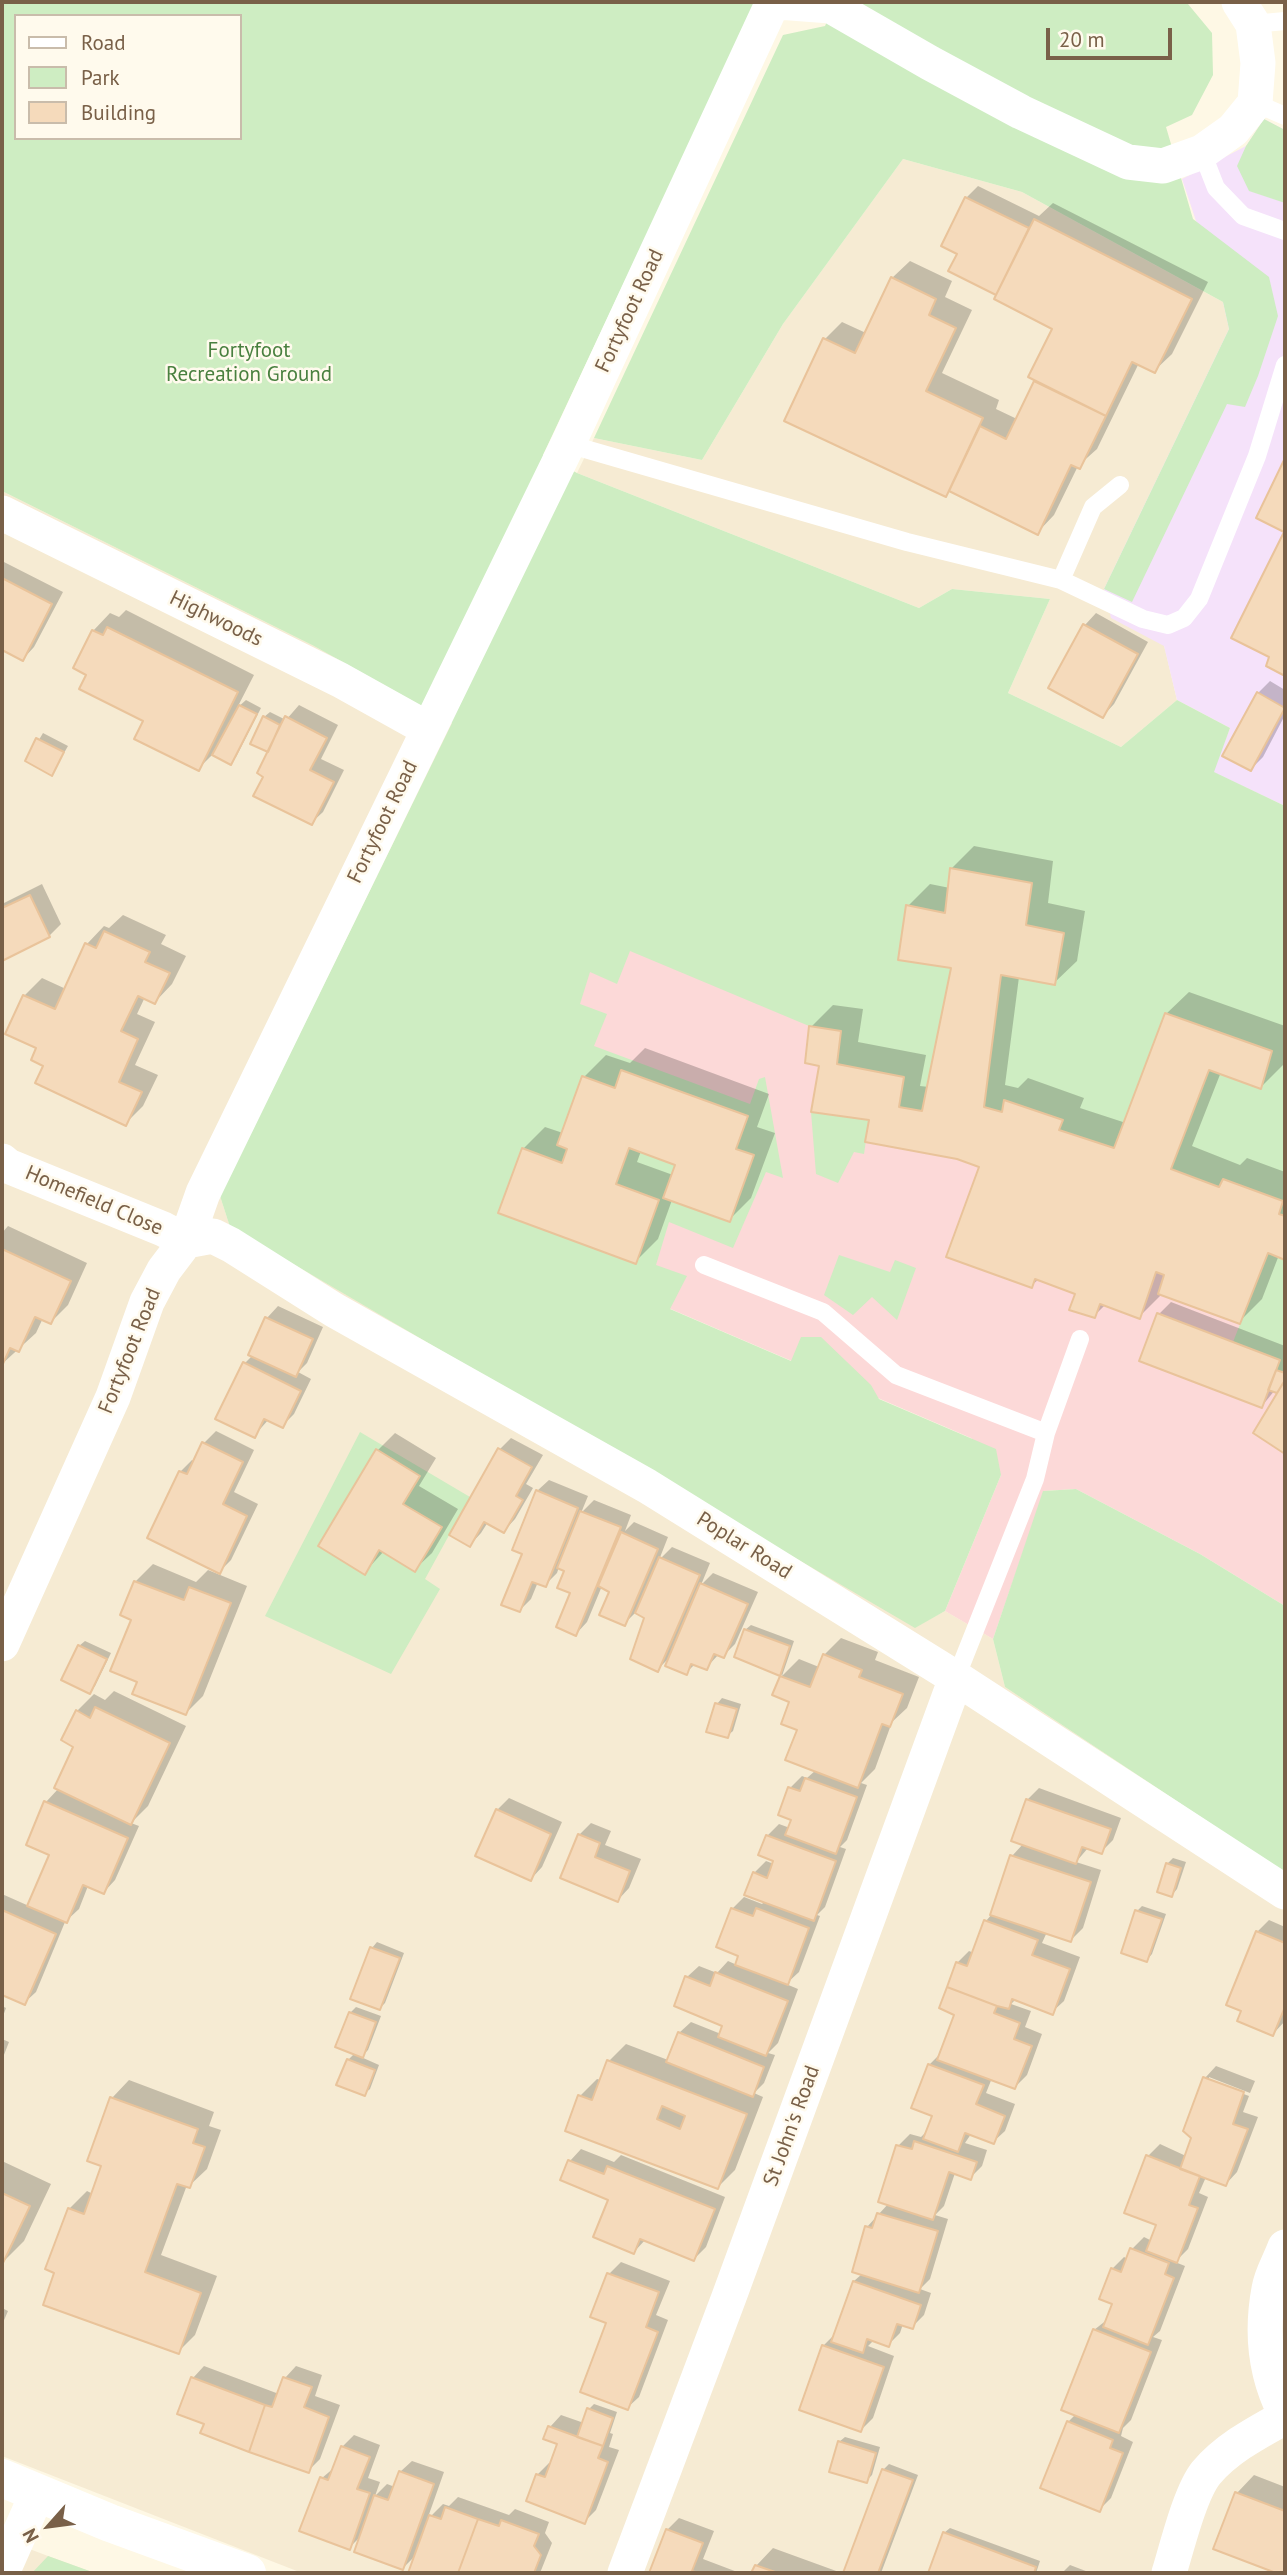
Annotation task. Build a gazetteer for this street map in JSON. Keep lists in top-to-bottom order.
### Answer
{
  "streets": {
    "street": [
      "Fortyfoot Road",
      "Highwoods",
      "Homefield Close",
      "Poplar Road",
      "St John's Road"
    ]
  },
  "crossings": [
    ["Fortyfoot Road", "Highwoods"],
    ["Fortyfoot Road", "Homefield Close"],
    ["Fortyfoot Road", "Poplar Road"],
    ["Homefield Close", "Poplar Road"],
    ["Poplar Road", "St John's Road"]
  ],
  "parks": ["Fortyfoot Recreation Ground"],
  "legend": ["Road", "Park", "Building"],
  "scale_bar": "20 m",
  "north": "bottom left"
}
